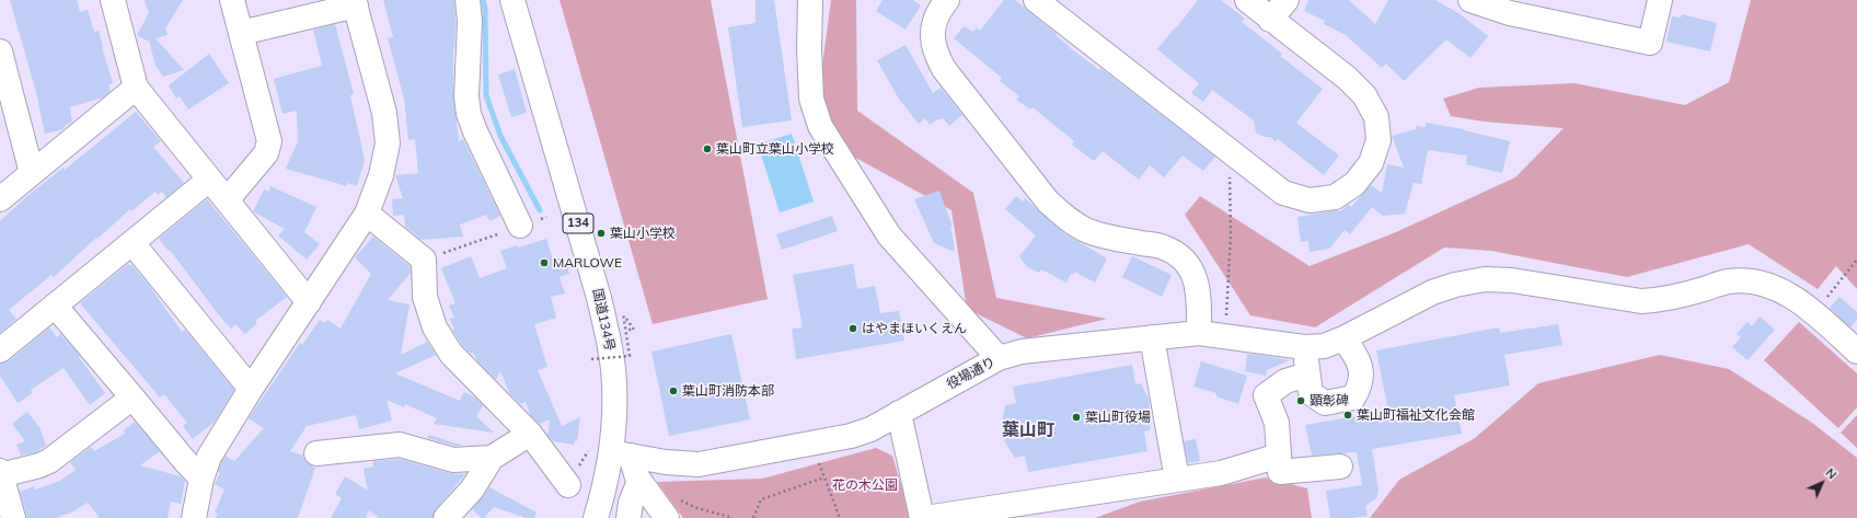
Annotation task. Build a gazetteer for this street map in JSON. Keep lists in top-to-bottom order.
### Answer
{
  "streets": {
    "main road": ["134", "国道134号", "役場通り"]
  },
  "crossings": [
    ["国道134号", "役場通り"]
  ],
  "districts": ["葉山町"],
  "parks": ["花の木公園"],
  "places": [
    "葉山町立葉山小学校",
    "葉山小学校",
    "MARLOWE",
    "はやまほいくえん",
    "葉山町消防本部",
    "顕彰碑",
    "葉山町福祉文化会館",
    "葉山町役場"
  ],
  "north": "top right"
}
